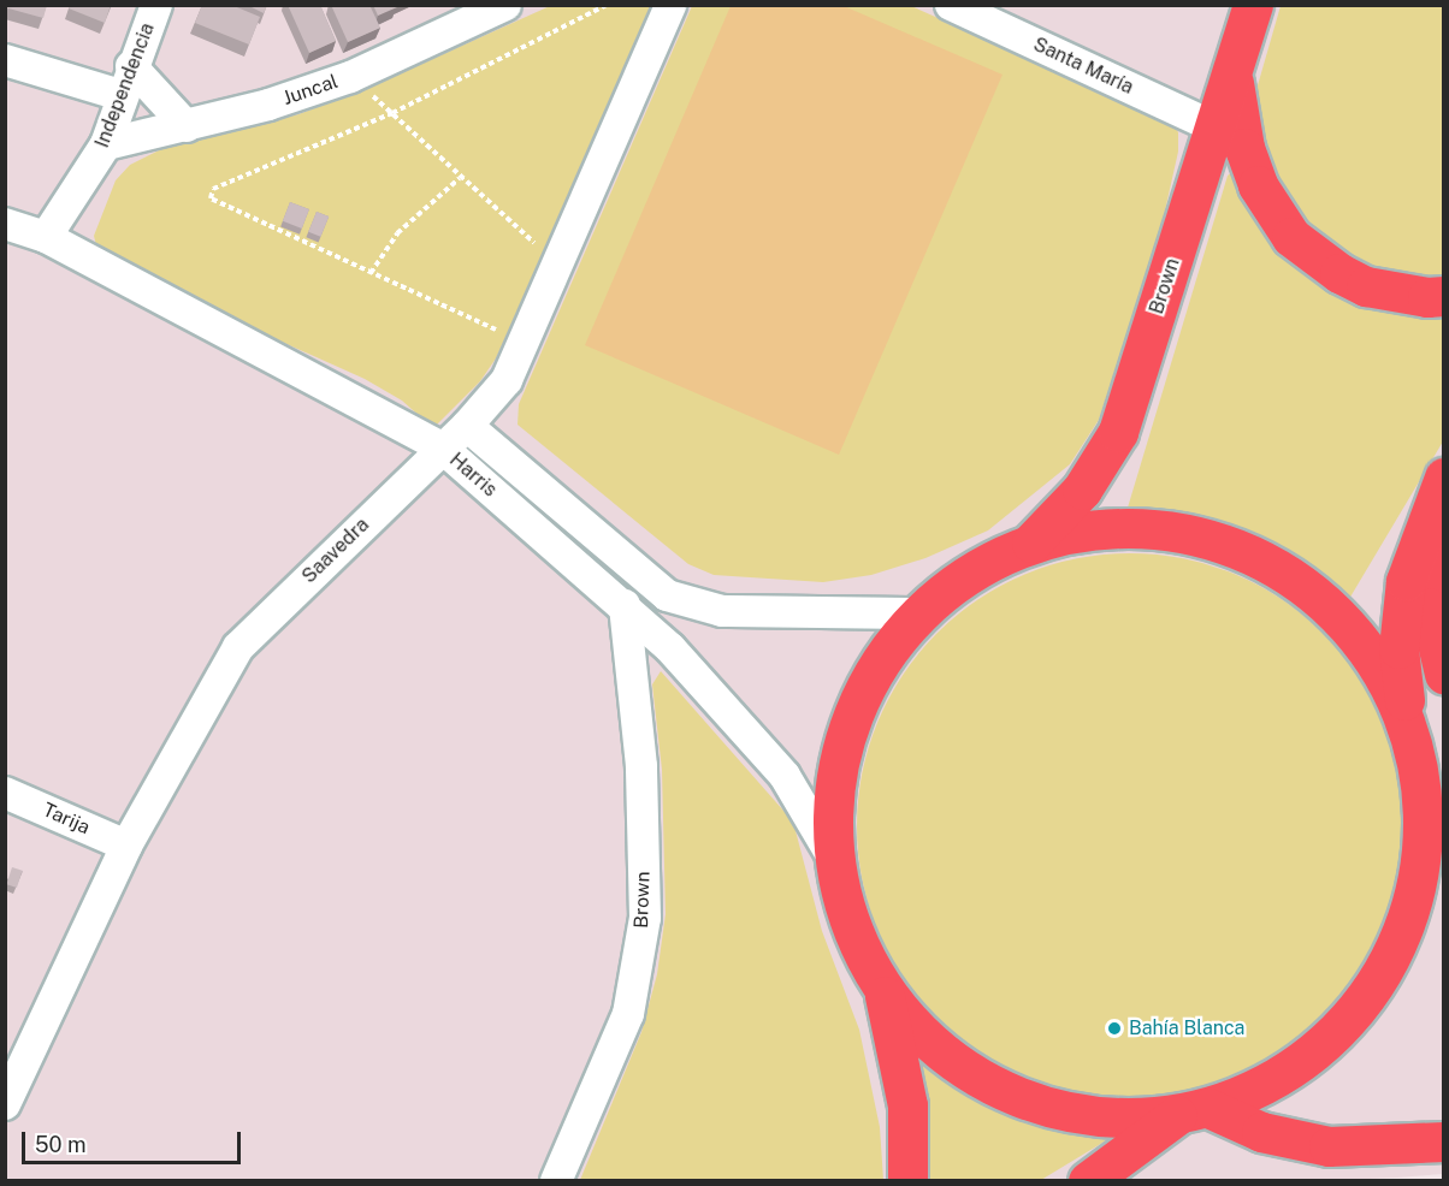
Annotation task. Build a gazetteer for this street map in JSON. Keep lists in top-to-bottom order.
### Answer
{
  "streets": {
    "main road": ["Brown"],
    "street": [
      "Santa María",
      "Independencia",
      "Juncal",
      "Harris",
      "Saavedra",
      "Tarija"
    ]
  },
  "crossings": [
    ["Santa María", "Brown"],
    ["Independencia", "Juncal"],
    ["Independencia", "Harris"],
    ["Brown", "Harris"],
    ["Harris", "Saavedra"],
    ["Saavedra", "Tarija"]
  ],
  "places": ["Bahía Blanca"],
  "scale_bar": "50 m"
}
